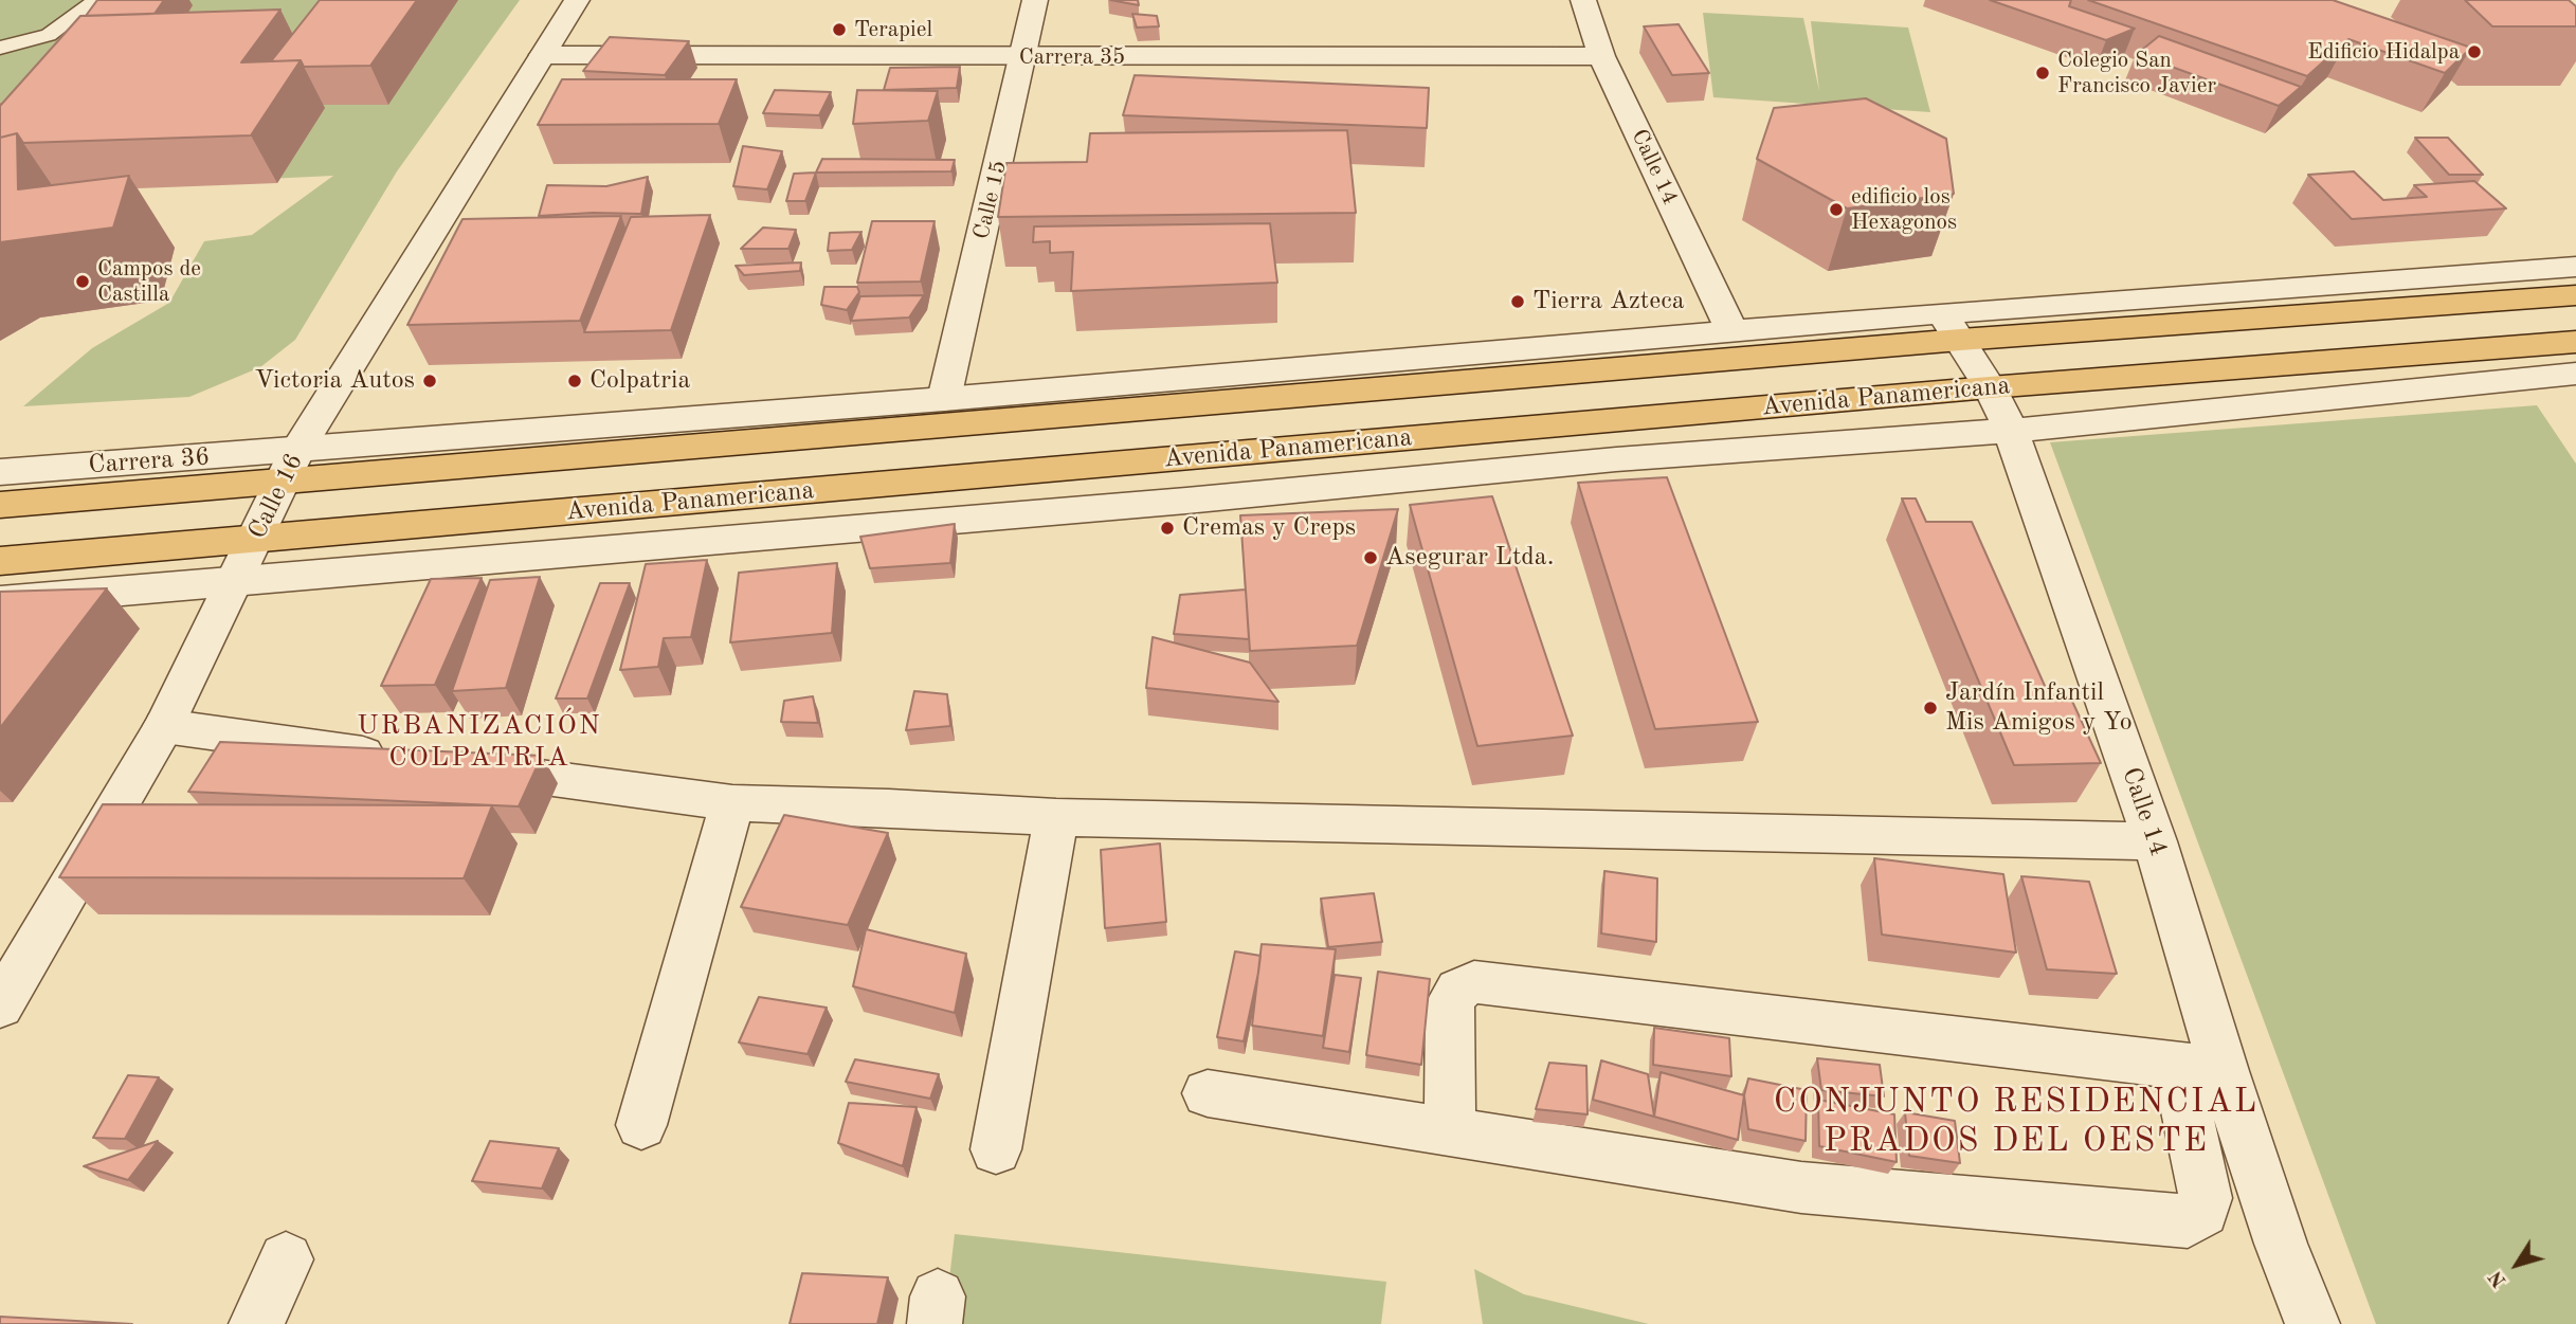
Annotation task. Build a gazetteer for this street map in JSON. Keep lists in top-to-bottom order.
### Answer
{
  "streets": {
    "main road": ["Avenida Panamericana"],
    "street": [
      "Carrera 35",
      "Calle 14",
      "Calle 15",
      "Carrera 36",
      "Calle 16"
    ]
  },
  "crossings": [
    ["Carrera 35", "Calle 14"],
    ["Carrera 35", "Calle 15"],
    ["Carrera 35", "Calle 16"],
    ["Calle 14", "Avenida Panamericana"],
    ["Calle 14", "Carrera 36"],
    ["Calle 15", "Carrera 36"],
    ["Avenida Panamericana", "Carrera 36"],
    ["Avenida Panamericana", "Calle 16"],
    ["Carrera 36", "Calle 16"]
  ],
  "districts": ["URBANIZACIÓN COLPATRIA", "CONJUNTO RESIDENCIAL PRADOS DEL OESTE"],
  "places": [
    "Terapiel",
    "Edificio Hidalpa",
    "Colegio San Francisco Javier",
    "edificio los Hexagonos",
    "Campos de Castilla",
    "Tierra Azteca",
    "Victoria Autos",
    "Colpatria",
    "Cremas y Creps",
    "Asegurar Ltda.",
    "Jardín Infantil Mis Amigos y Yo"
  ],
  "north": "bottom left"
}
